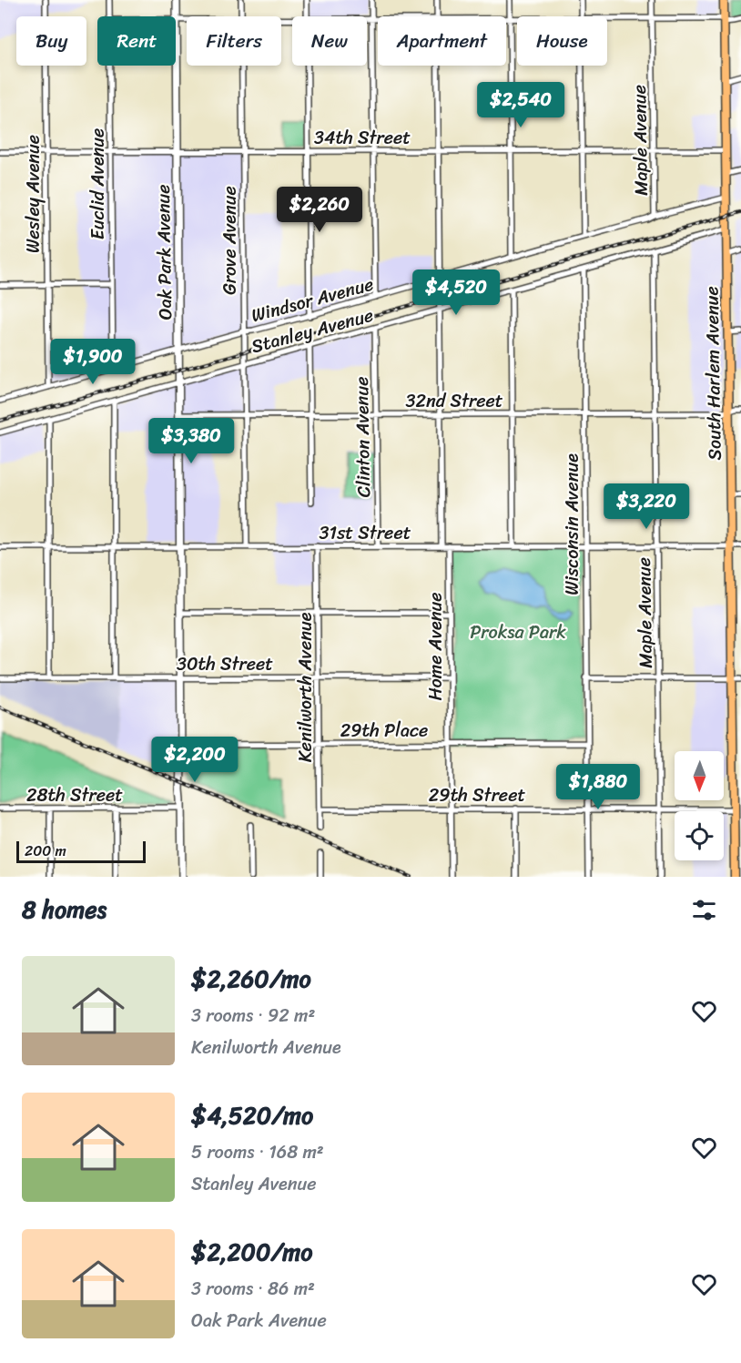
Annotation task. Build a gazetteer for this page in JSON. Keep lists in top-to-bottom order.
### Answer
{
  "streets": {
    "main road": ["South Harlem Avenue"],
    "street": [
      "34th Street",
      "Maple Avenue",
      "Euclid Avenue",
      "Wesley Avenue",
      "Grove Avenue",
      "Oak Park Avenue",
      "Windsor Avenue",
      "Stanley Avenue",
      "32nd Street",
      "Clinton Avenue",
      "Wisconsin Avenue",
      "31st Street",
      "Home Avenue",
      "30th Street",
      "Kenilworth Avenue",
      "29th Place",
      "28th Street",
      "29th Street"
    ]
  },
  "crossings": [
    ["34th Street", "Maple Avenue"],
    ["34th Street", "Euclid Avenue"],
    ["34th Street", "Wesley Avenue"],
    ["34th Street", "Grove Avenue"],
    ["34th Street", "Oak Park Avenue"],
    ["34th Street", "South Harlem Avenue"],
    ["Maple Avenue", "Windsor Avenue"],
    ["Maple Avenue", "Stanley Avenue"],
    ["Maple Avenue", "32nd Street"],
    ["Maple Avenue", "31st Street"],
    ["Maple Avenue", "29th Street"],
    ["Euclid Avenue", "Windsor Avenue"],
    ["Wesley Avenue", "Windsor Avenue"],
    ["Grove Avenue", "Windsor Avenue"],
    ["Grove Avenue", "Stanley Avenue"],
    ["Grove Avenue", "32nd Street"],
    ["Grove Avenue", "31st Street"],
    ["Oak Park Avenue", "Windsor Avenue"],
    ["Oak Park Avenue", "Stanley Avenue"],
    ["Oak Park Avenue", "32nd Street"],
    ["Oak Park Avenue", "31st Street"],
    ["Oak Park Avenue", "30th Street"],
    ["Oak Park Avenue", "29th Place"],
    ["Oak Park Avenue", "28th Street"],
    ["Windsor Avenue", "South Harlem Avenue"],
    ["Stanley Avenue", "South Harlem Avenue"],
    ["Stanley Avenue", "Clinton Avenue"],
    ["Stanley Avenue", "Wisconsin Avenue"],
    ["South Harlem Avenue", "32nd Street"],
    ["South Harlem Avenue", "31st Street"],
    ["South Harlem Avenue", "29th Street"],
    ["32nd Street", "Clinton Avenue"],
    ["32nd Street", "Wisconsin Avenue"],
    ["Clinton Avenue", "31st Street"],
    ["Wisconsin Avenue", "31st Street"],
    ["Wisconsin Avenue", "29th Place"],
    ["Wisconsin Avenue", "29th Street"],
    ["31st Street", "Home Avenue"],
    ["31st Street", "Kenilworth Avenue"],
    ["Home Avenue", "30th Street"],
    ["Home Avenue", "29th Place"],
    ["Home Avenue", "29th Street"],
    ["30th Street", "Kenilworth Avenue"],
    ["Kenilworth Avenue", "29th Place"],
    ["Kenilworth Avenue", "29th Street"]
  ],
  "parks": ["Proksa Park"],
  "scale_bar": "200 m",
  "north": "bottom",
  "page": {
    "chip": [
      "Buy",
      "Rent",
      "Filters",
      "New",
      "Apartment",
      "House"
    ],
    "price": [
      "$2,540",
      "$2,260",
      "$4,520",
      "$1,900",
      "$3,380",
      "$3,220",
      "$2,200",
      "$1,880"
    ],
    "scale": "200 m",
    "heading": "8 homes",
    "list": [
      {
        "name": "$2,260/mo",
        "note": "3 rooms · 92 m² · Kenilworth Avenue"
      },
      {
        "name": "$4,520/mo",
        "note": "5 rooms · 168 m² · Stanley Avenue"
      },
      {
        "name": "$2,200/mo",
        "note": "3 rooms · 86 m² · Oak Park Avenue"
      }
    ]
  }
}
